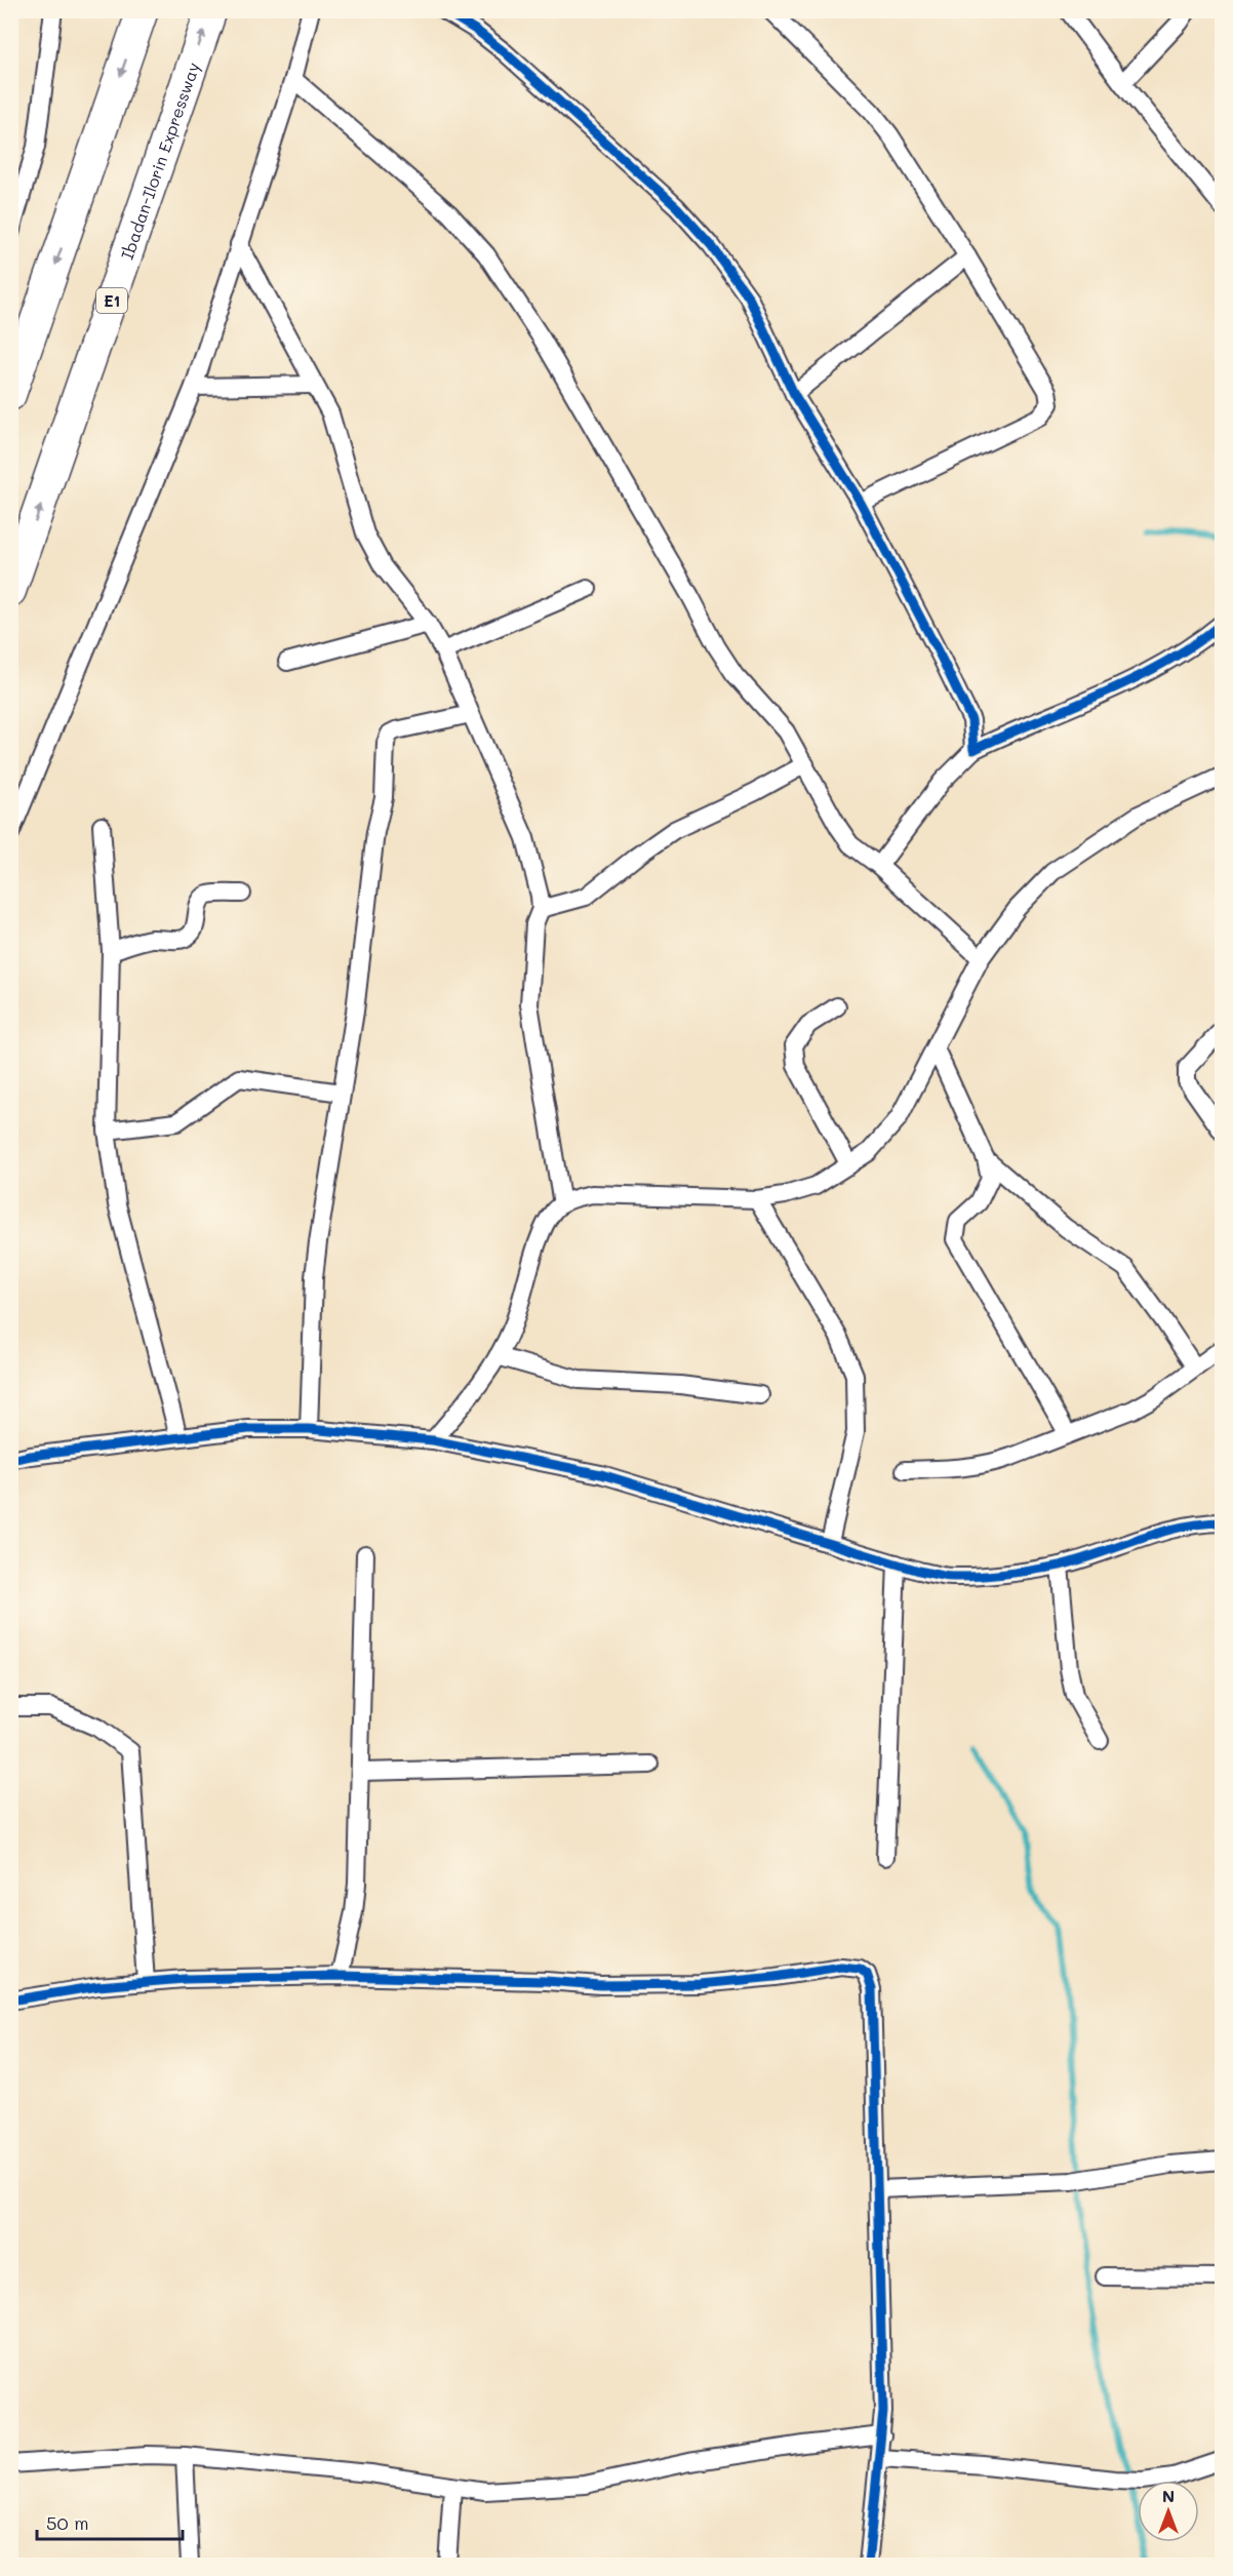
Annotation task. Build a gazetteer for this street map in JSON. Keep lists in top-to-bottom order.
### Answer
{
  "streets": {
    "highway": ["Ibadan-Ilorin Expressway", "E1"]
  },
  "scale_bar": "50 m",
  "north": "top"
}
